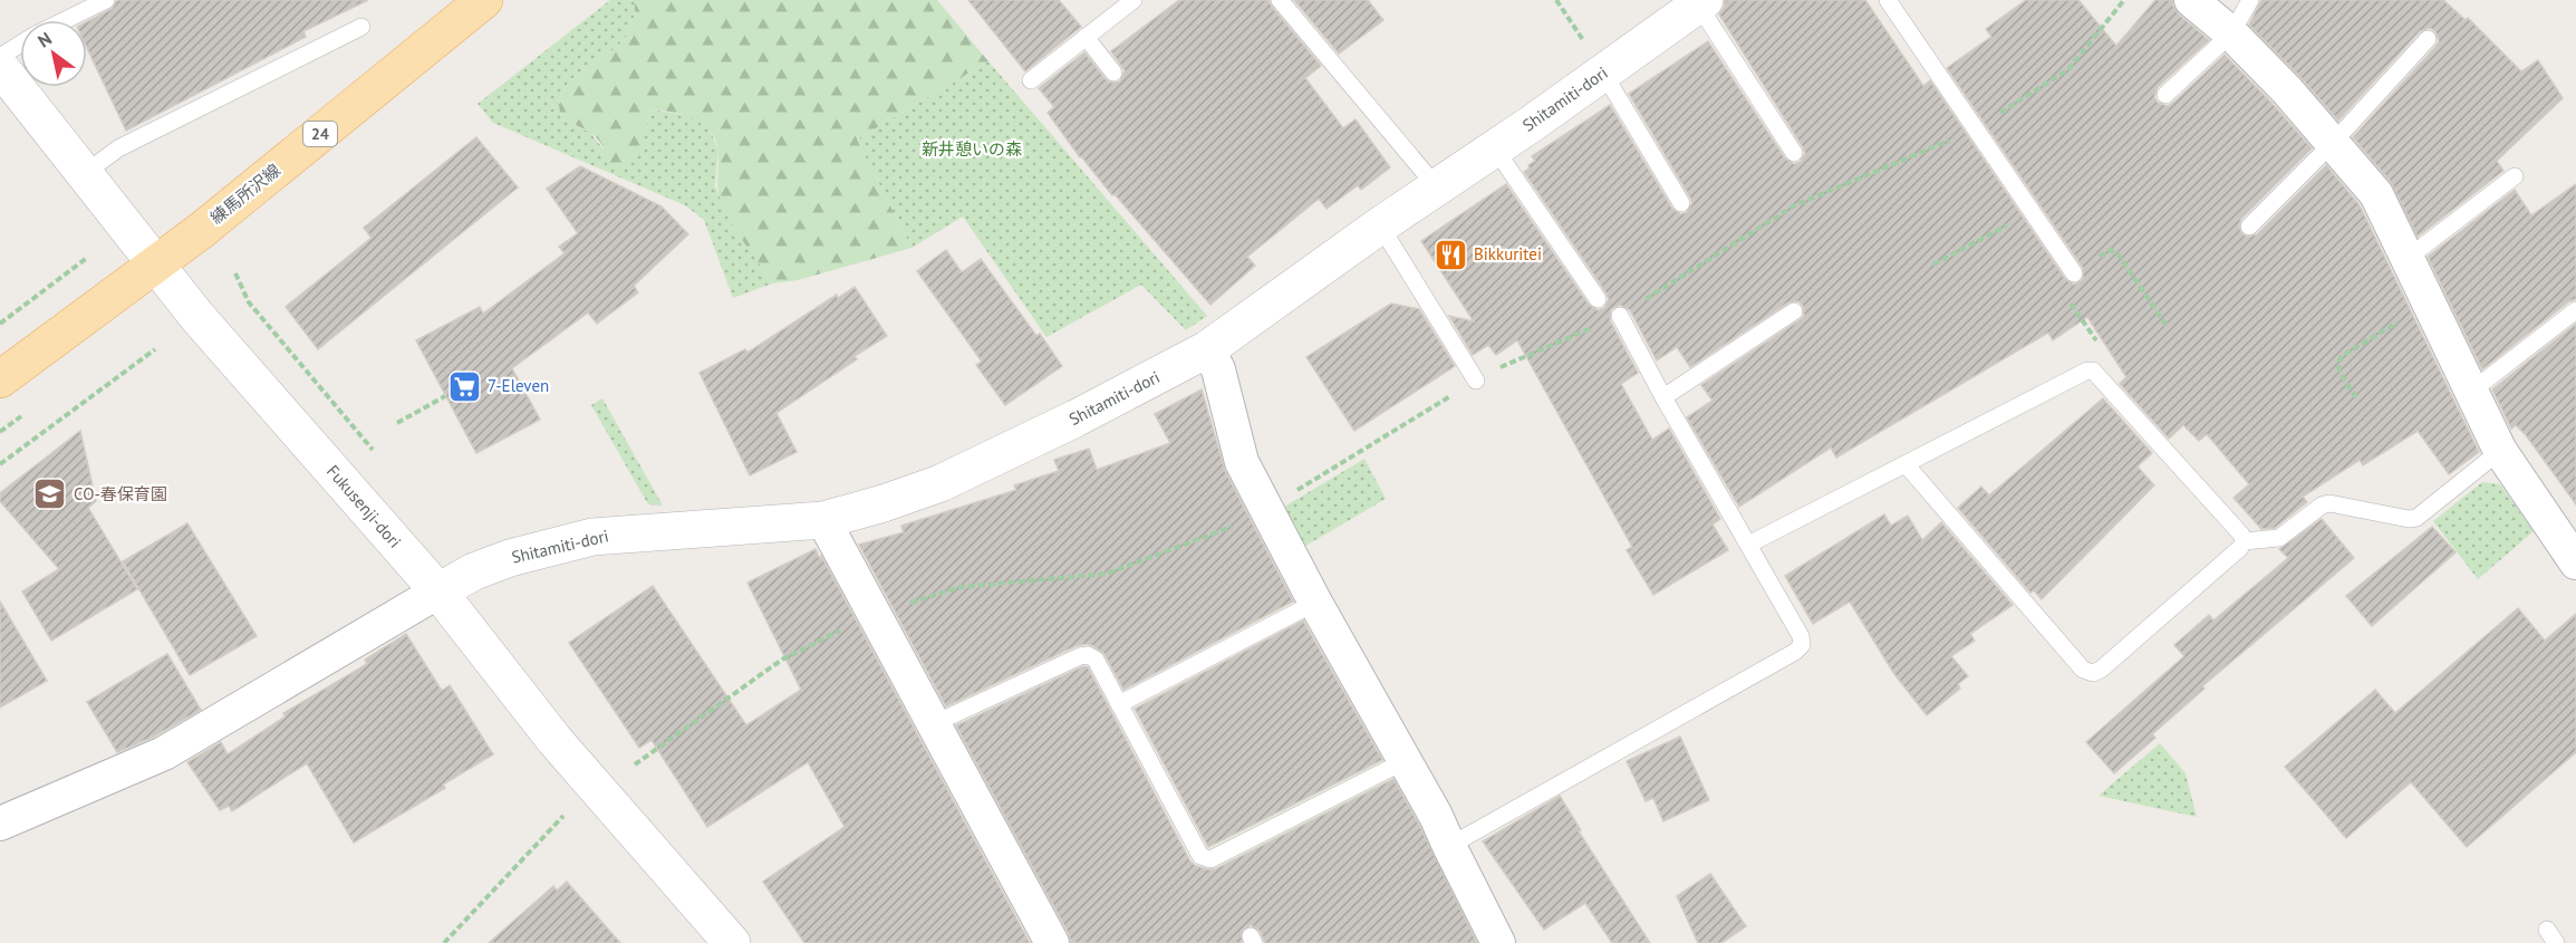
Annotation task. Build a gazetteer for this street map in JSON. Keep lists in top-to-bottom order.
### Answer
{
  "streets": {
    "main road": ["24", "練馬所沢線"],
    "street": ["Shitamiti-dori", "Fukusenji-dori"]
  },
  "crossings": [
    ["Shitamiti-dori", "Fukusenji-dori"],
    ["練馬所沢線", "Fukusenji-dori"]
  ],
  "parks": ["新井憩いの森"],
  "places": {
    "restaurant": ["Bikkuritei"],
    "supermarket": ["7-Eleven"],
    "school or university": ["CO-春保育園"]
  },
  "north": "top left"
}
